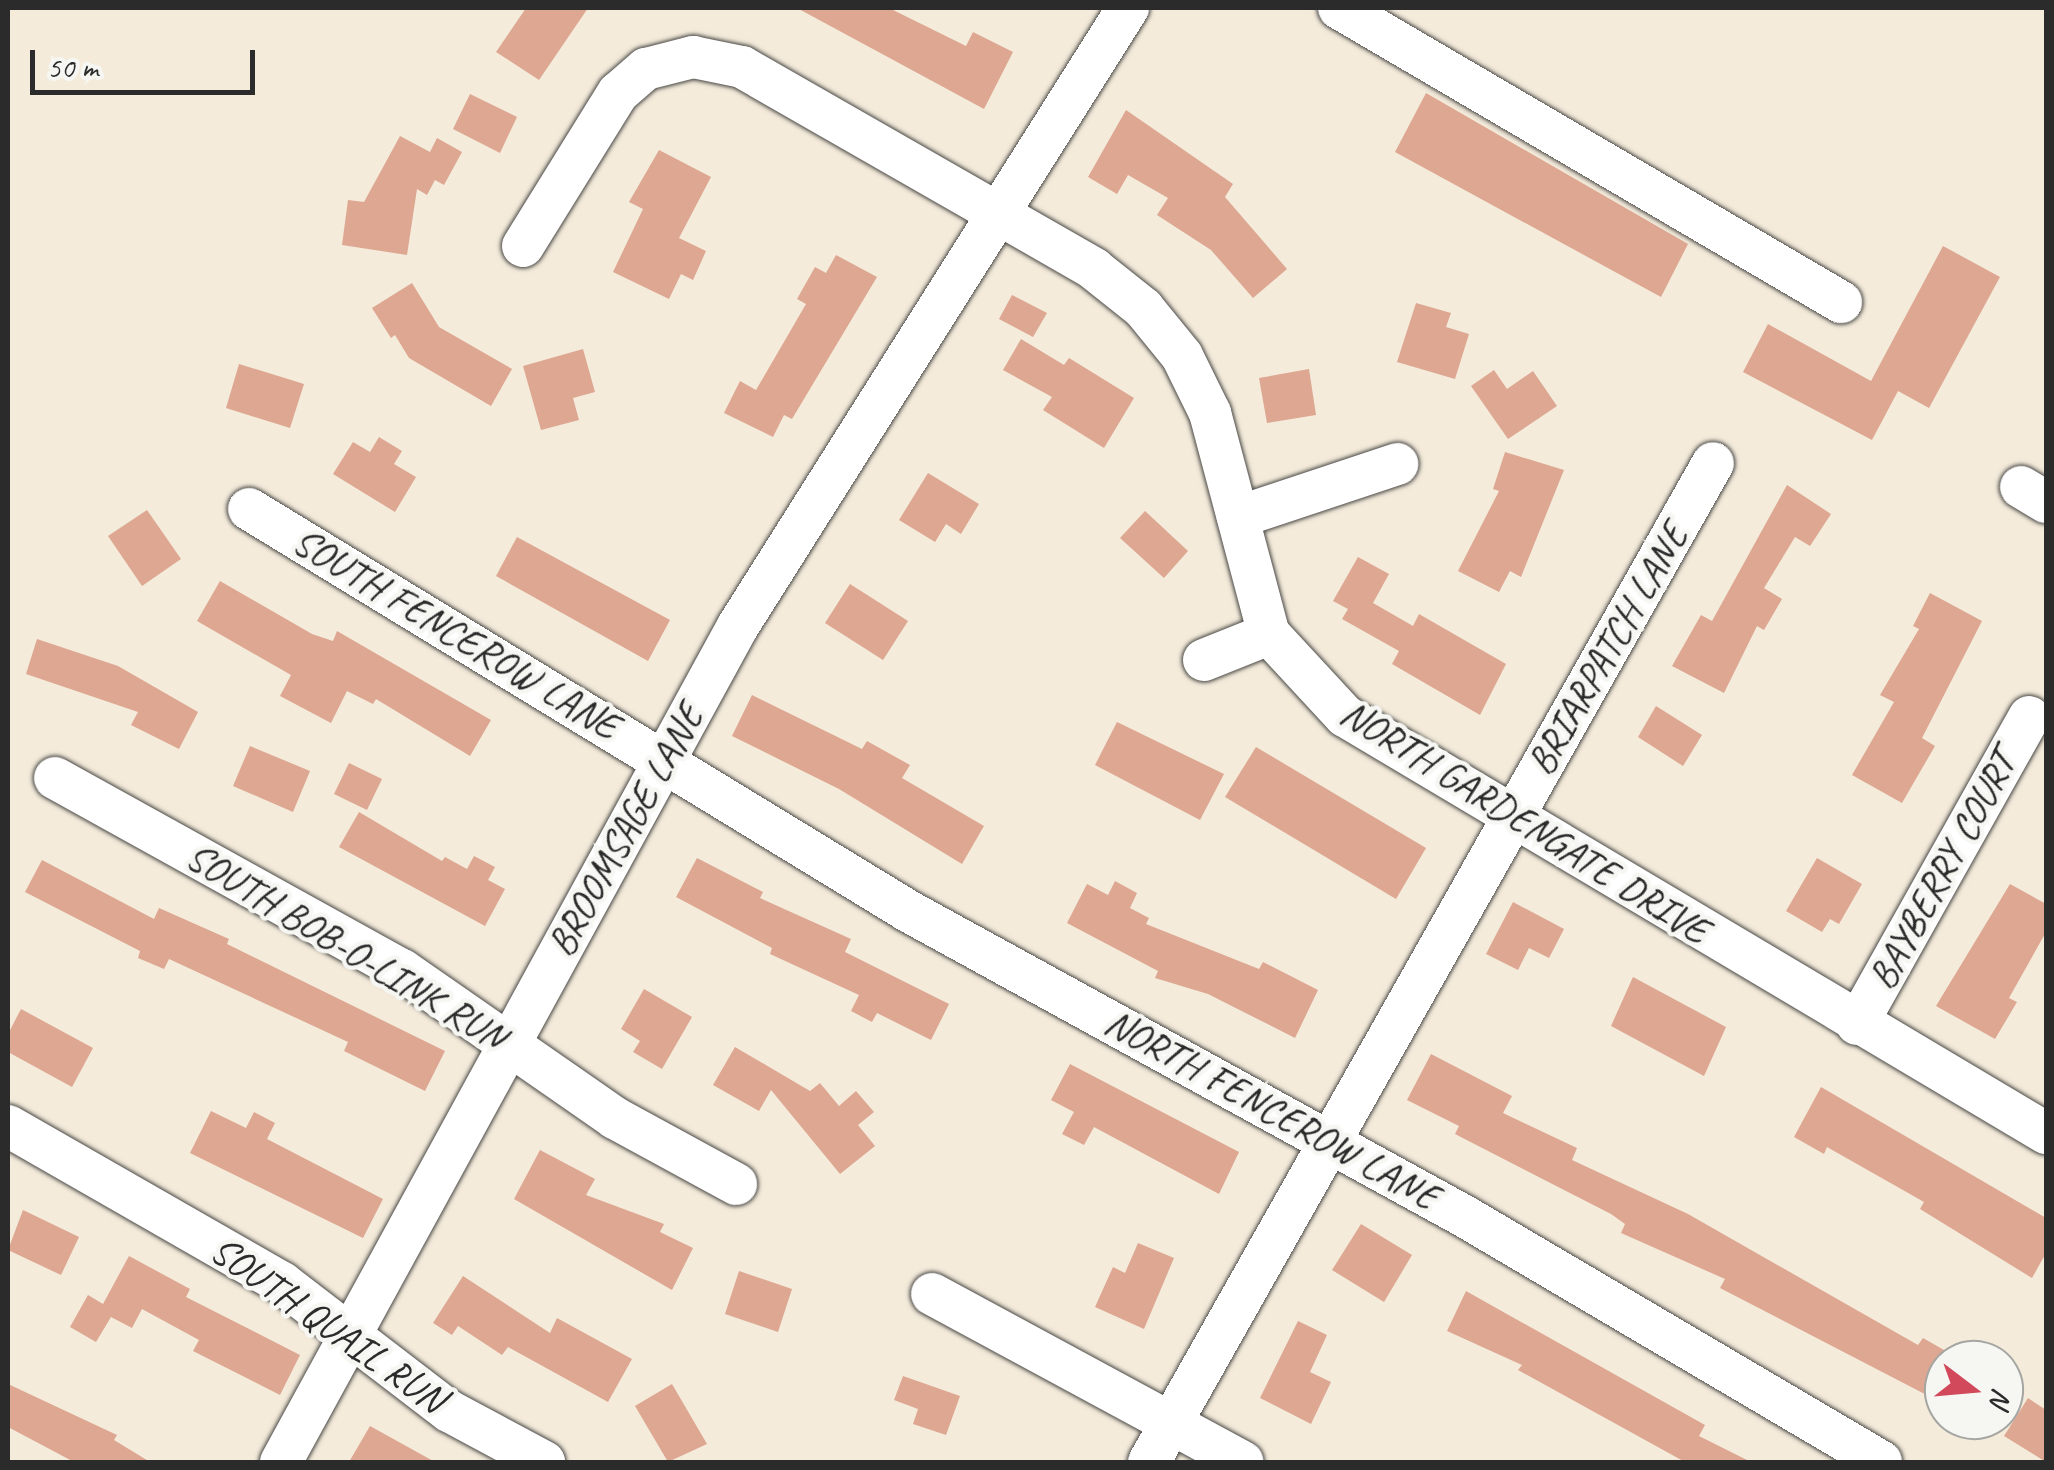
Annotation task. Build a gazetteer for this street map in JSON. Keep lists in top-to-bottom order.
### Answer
{
  "streets": {
    "street": [
      "SOUTH FENCEROW LANE",
      "BRIARPATCH LANE",
      "NORTH GARDENGATE DRIVE",
      "BROOMSAGE LANE",
      "BAYBERRY COURT",
      "SOUTH BOB-O-LINK RUN",
      "NORTH FENCEROW LANE",
      "SOUTH QUAIL RUN"
    ]
  },
  "crossings": [
    ["SOUTH FENCEROW LANE", "BROOMSAGE LANE"],
    ["SOUTH FENCEROW LANE", "NORTH FENCEROW LANE"],
    ["BRIARPATCH LANE", "NORTH GARDENGATE DRIVE"],
    ["BRIARPATCH LANE", "NORTH FENCEROW LANE"],
    ["NORTH GARDENGATE DRIVE", "BROOMSAGE LANE"],
    ["NORTH GARDENGATE DRIVE", "BAYBERRY COURT"],
    ["BROOMSAGE LANE", "SOUTH BOB-O-LINK RUN"],
    ["BROOMSAGE LANE", "NORTH FENCEROW LANE"],
    ["BROOMSAGE LANE", "SOUTH QUAIL RUN"]
  ],
  "scale_bar": "50 m",
  "north": "right"
}
